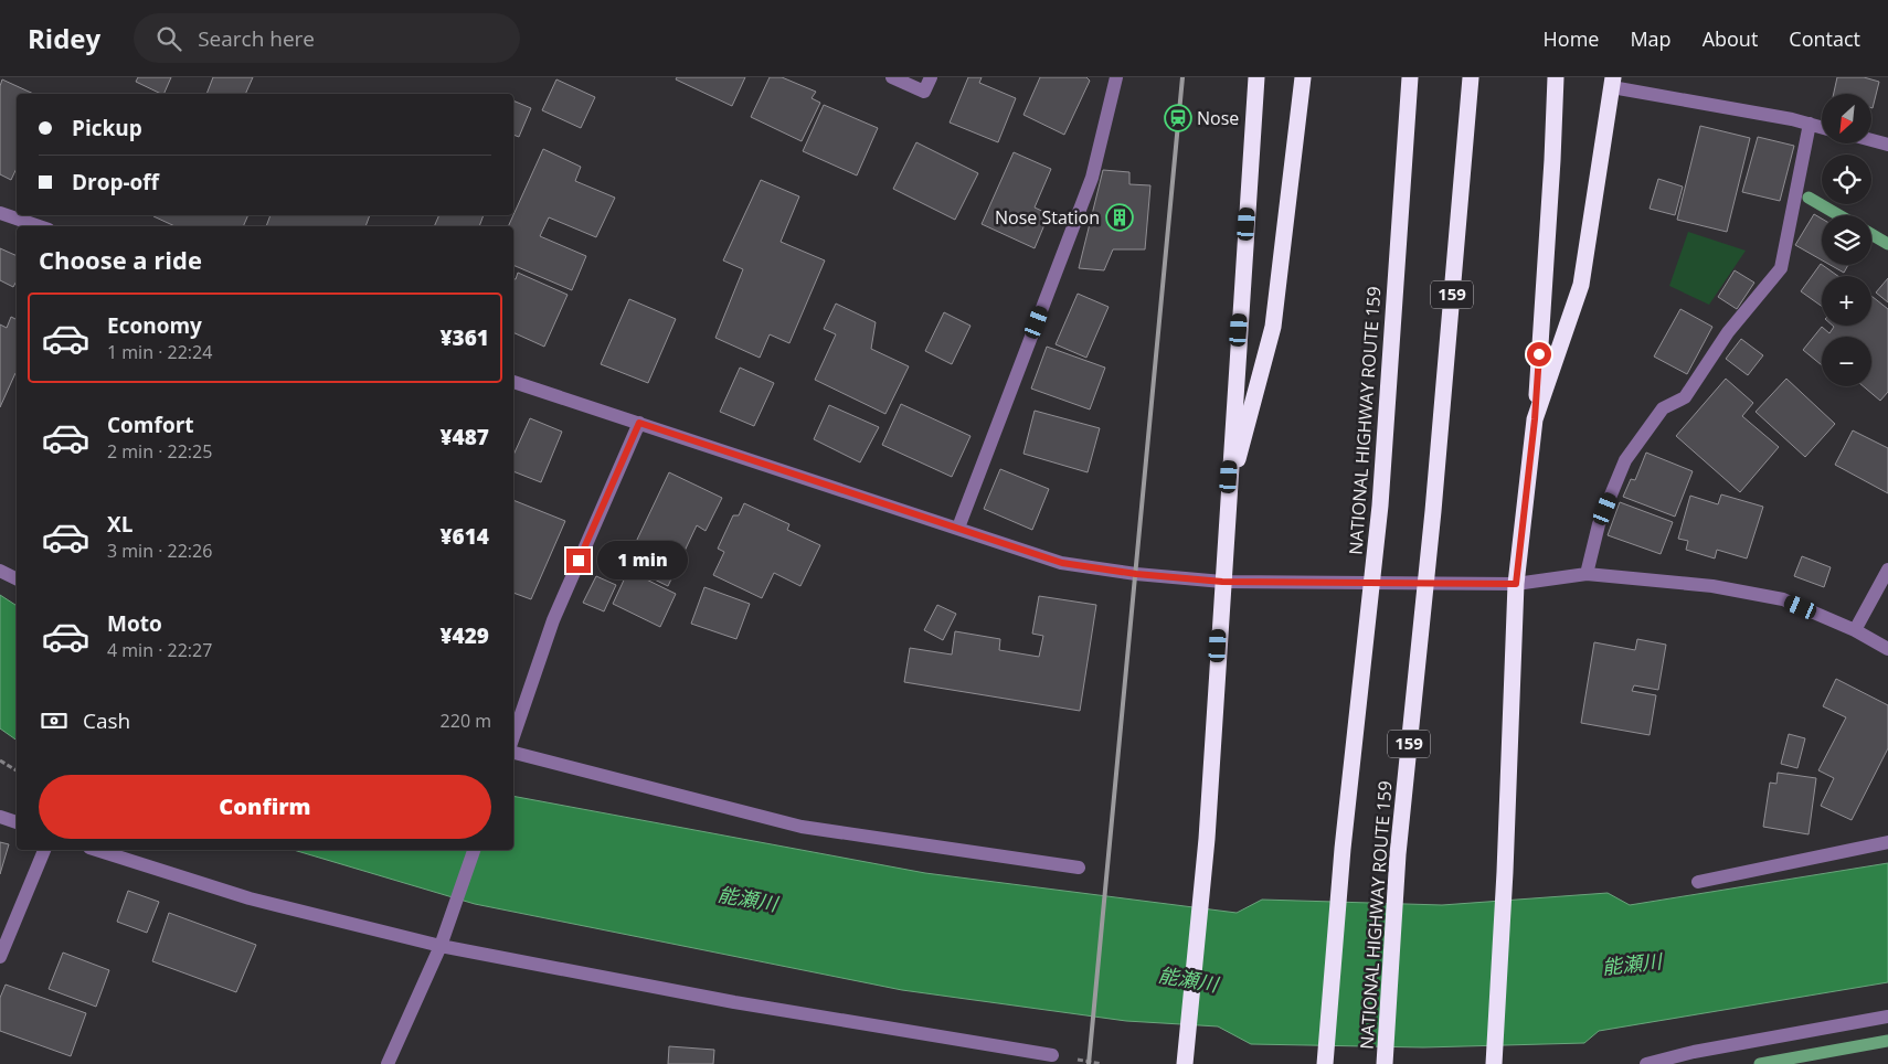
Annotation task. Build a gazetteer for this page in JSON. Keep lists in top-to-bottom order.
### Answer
{
  "streets": {
    "highway": ["159", "NATIONAL HIGHWAY ROUTE 159"]
  },
  "water": ["能瀬川"],
  "places": {
    "station": ["Nose"],
    "building": ["Nose Station"]
  },
  "north": "bottom left",
  "page": {
    "header": "Ridey",
    "search": "Search here",
    "nav": [
      "Home",
      "Map",
      "About",
      "Contact"
    ],
    "map_buttons": ["+", "−"],
    "banner": ["Pickup", "Drop-off"],
    "heading": "Choose a ride",
    "list": [
      {
        "name": "Economy",
        "note": "1 min · 22:24",
        "value": "¥361"
      },
      {
        "name": "Comfort",
        "note": "2 min · 22:25",
        "value": "¥487"
      },
      {
        "name": "XL",
        "note": "3 min · 22:26",
        "value": "¥614"
      },
      {
        "name": "Moto",
        "note": "4 min · 22:27",
        "value": "¥429"
      }
    ],
    "bubble": "1 min",
    "pay": ["Cash", "220 m"],
    "buttons": "Confirm"
  }
}
